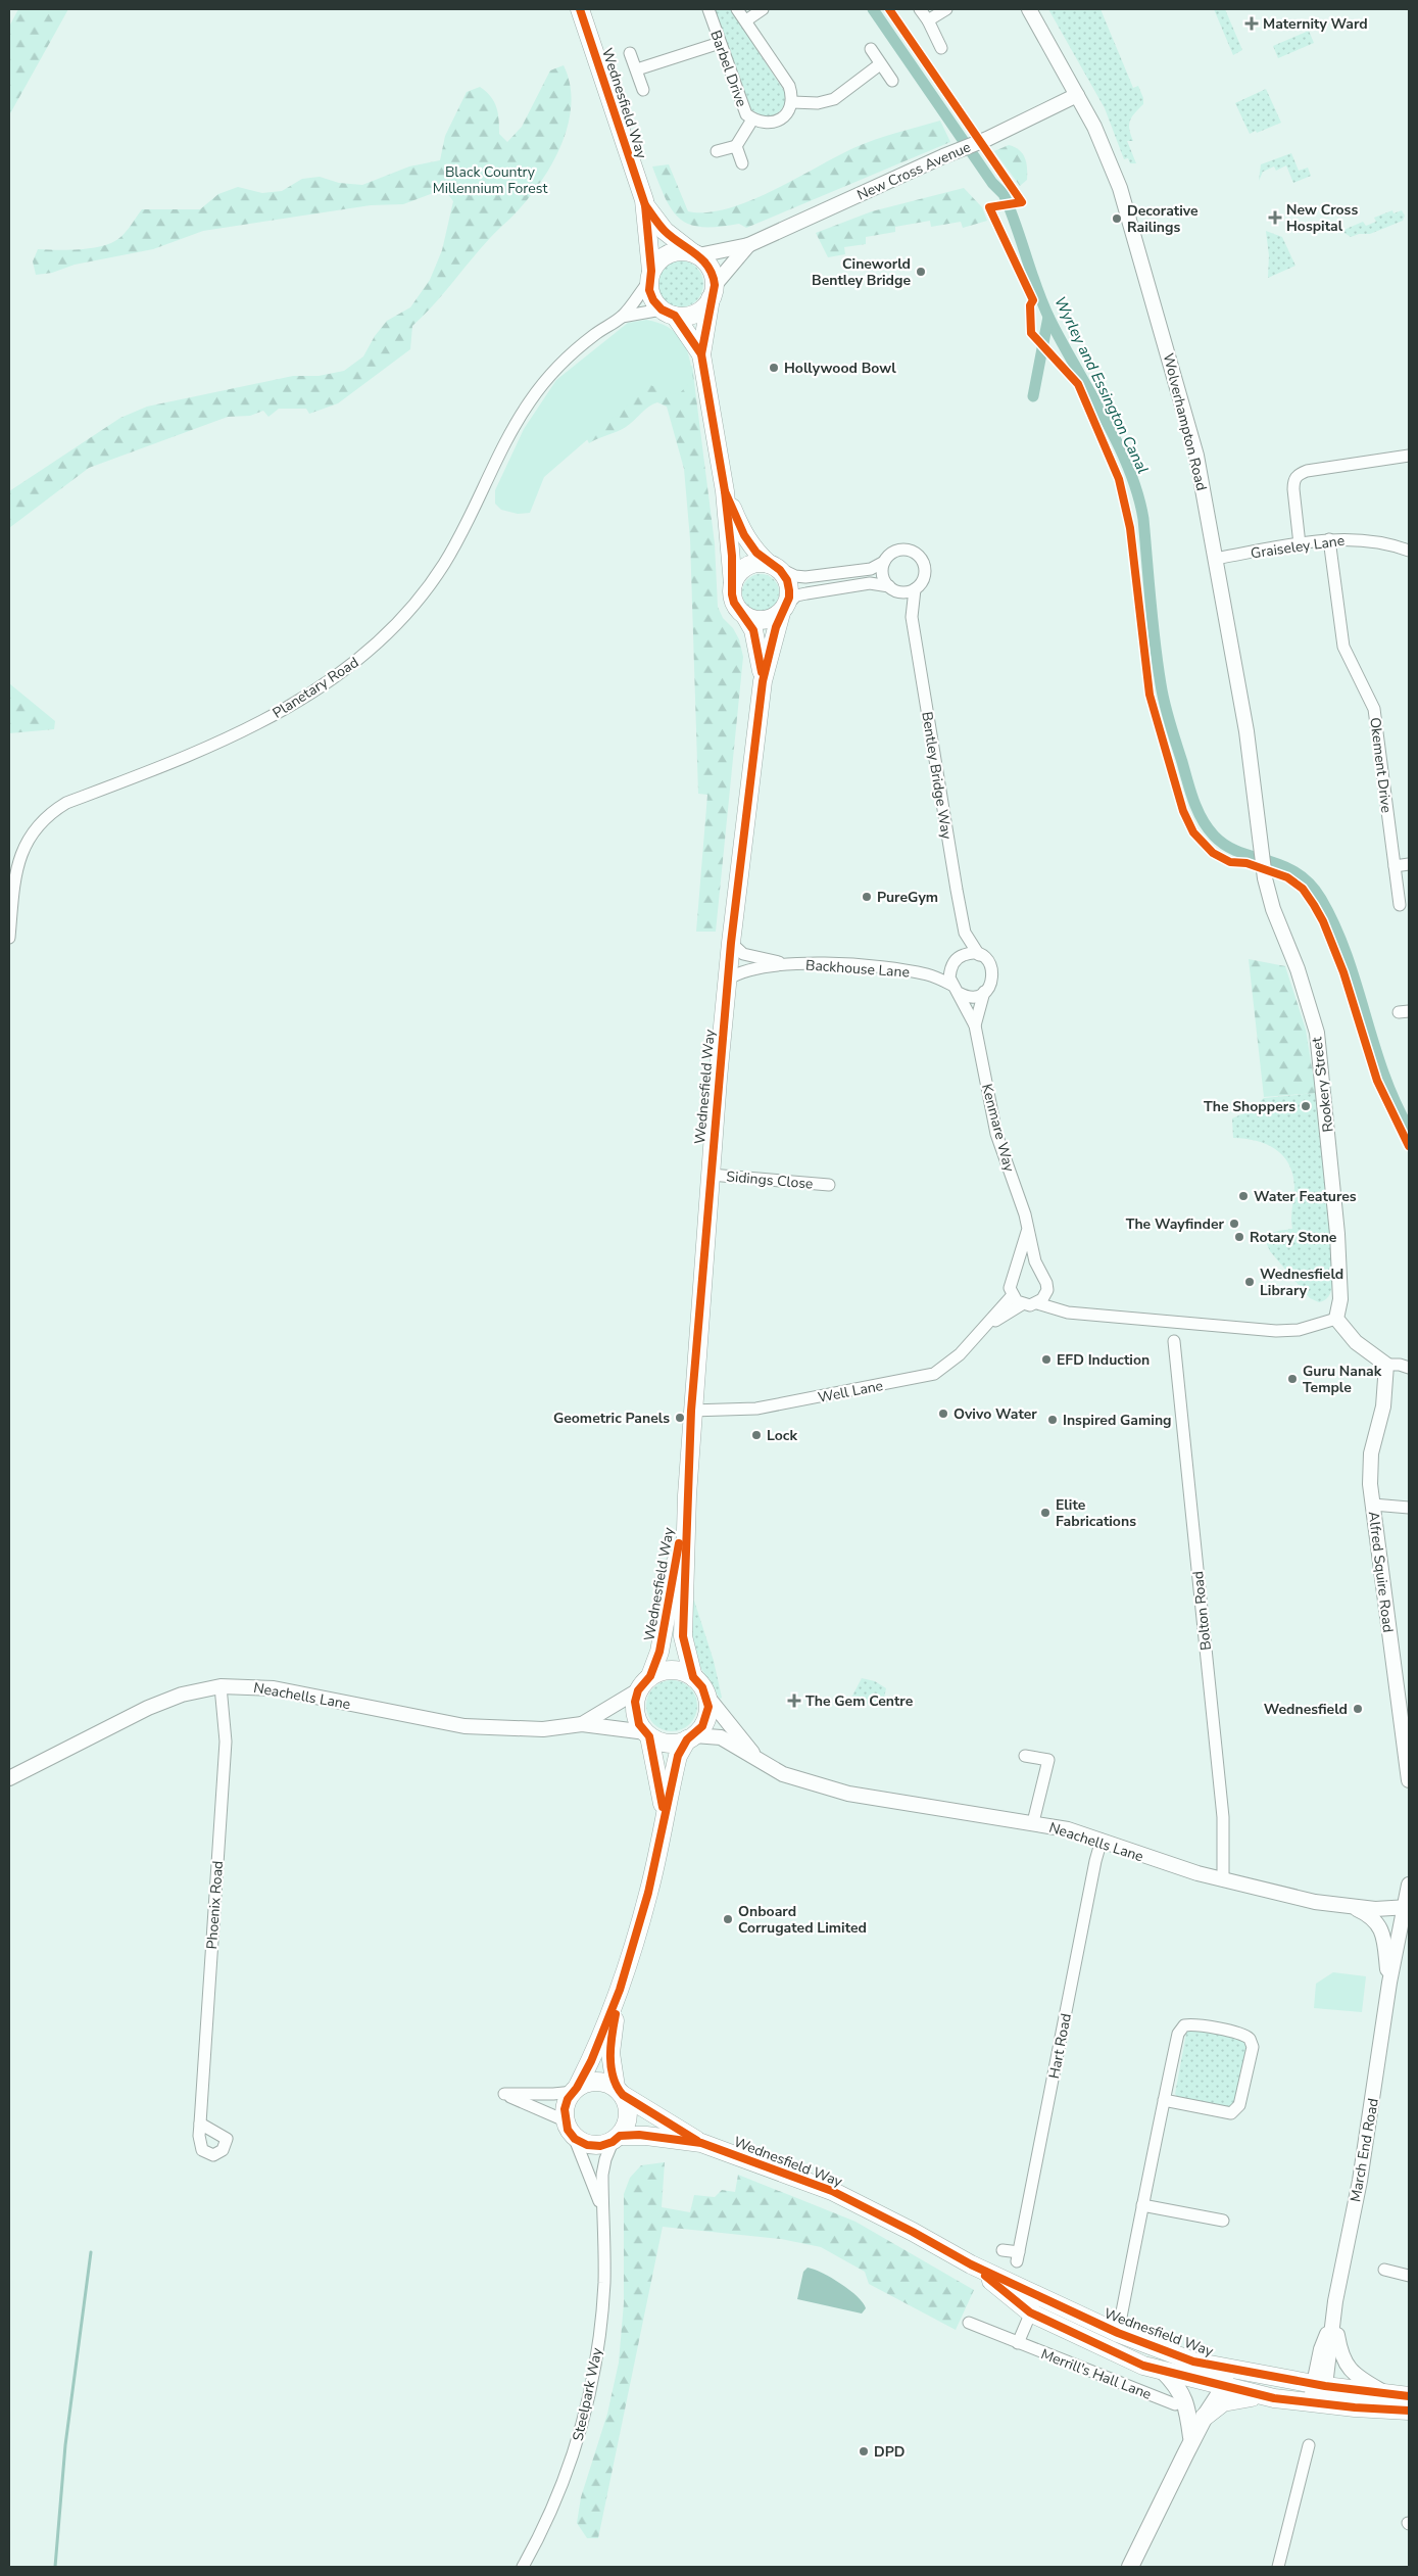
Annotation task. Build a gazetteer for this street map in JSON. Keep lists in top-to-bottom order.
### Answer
{
  "streets": {
    "main road": ["Wednesfield Way"],
    "street": [
      "Barbel Drive",
      "New Cross Avenue",
      "Wolverhampton Road",
      "Graiseley Lane",
      "Planetary Road",
      "Okement Drive",
      "Bentley Bridge Way",
      "Backhouse Lane",
      "Rookery Street",
      "Kenmare Way",
      "Sidings Close",
      "Well Lane",
      "Alfred Squire Road",
      "Bolton Road",
      "Neachells Lane",
      "Phoenix Road",
      "Hart Road",
      "March End Road",
      "Merrill's Hall Lane",
      "Steelpark Way"
    ]
  },
  "crossings": [
    ["Wednesfield Way", "New Cross Avenue"],
    ["Wednesfield Way", "Planetary Road"],
    ["Wednesfield Way", "Sidings Close"],
    ["Wednesfield Way", "Well Lane"],
    ["Wednesfield Way", "Neachells Lane"],
    ["Wednesfield Way", "March End Road"],
    ["Wednesfield Way", "Steelpark Way"],
    ["New Cross Avenue", "Wolverhampton Road"],
    ["New Cross Avenue", "Planetary Road"],
    ["Wolverhampton Road", "Graiseley Lane"],
    ["Wolverhampton Road", "Rookery Street"],
    ["Graiseley Lane", "Okement Drive"],
    ["Bolton Road", "Neachells Lane"],
    ["Neachells Lane", "Phoenix Road"],
    ["Neachells Lane", "Hart Road"],
    ["Neachells Lane", "March End Road"]
  ],
  "water": ["Wyrley and Essington Canal"],
  "parks": ["Black Country Millennium Forest"],
  "places": {
    "health": ["Maternity Ward", "New Cross Hospital", "The Gem Centre"],
    "other": [
      "Decorative Railings",
      "Cineworld Bentley Bridge",
      "Hollywood Bowl",
      "PureGym",
      "The Shoppers",
      "Water Features",
      "The Wayfinder",
      "Rotary Stone",
      "Wednesfield Library",
      "EFD Induction",
      "Guru Nanak Temple",
      "Ovivo Water",
      "Geometric Panels",
      "Inspired Gaming",
      "Lock",
      "Elite Fabrications",
      "Wednesfield",
      "Onboard Corrugated Limited",
      "DPD"
    ]
  }
}
